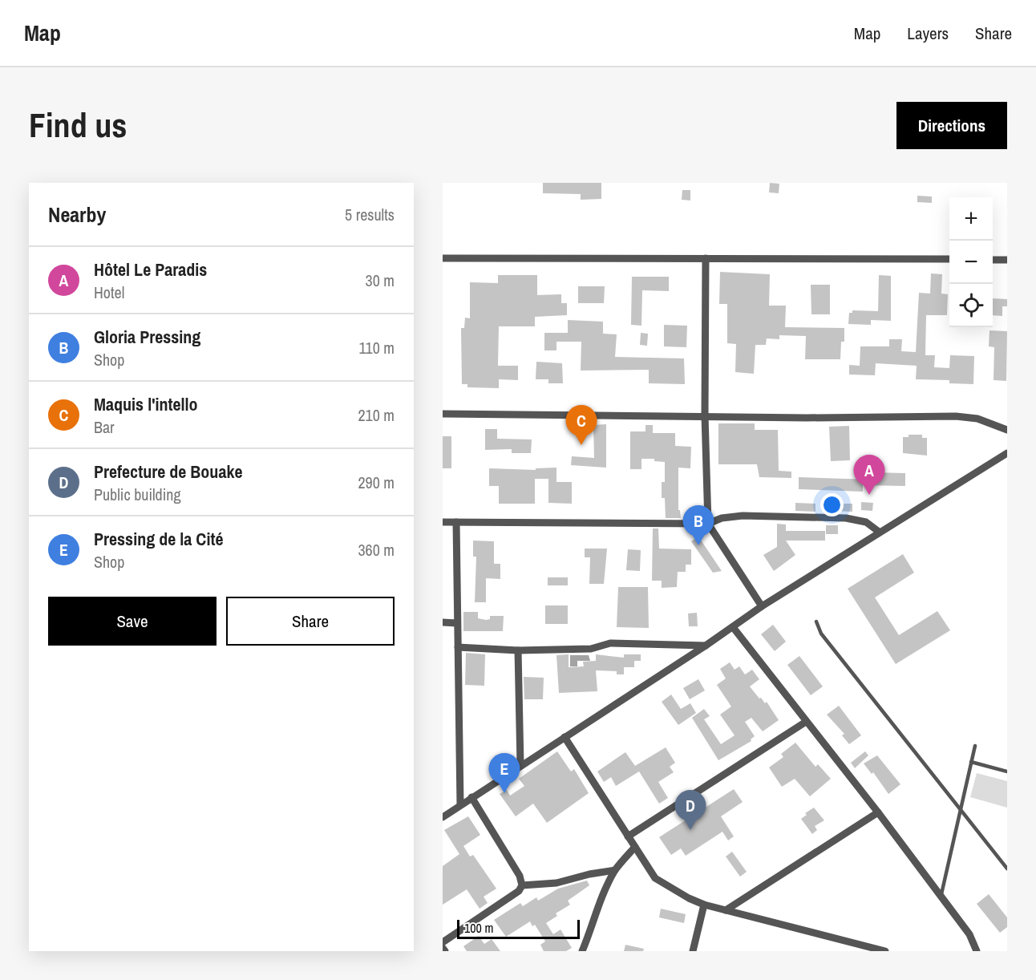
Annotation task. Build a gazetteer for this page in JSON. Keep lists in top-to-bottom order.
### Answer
{
  "scale_bar": "100 m",
  "page": {
    "header": "Map",
    "nav": ["Map", "Layers", "Share"],
    "buttons": [
      "Directions",
      ["Save", "Share"]
    ],
    "title": "Find us",
    "heading": ["Nearby", "5 results"],
    "map_buttons": ["+", "−"],
    "list": [
      {
        "mark": "A",
        "name": "Hôtel Le Paradis",
        "note": "Hotel",
        "value": "30 m"
      },
      {
        "mark": "B",
        "name": "Gloria Pressing",
        "note": "Shop",
        "value": "110 m"
      },
      {
        "mark": "C",
        "name": "Maquis l'intello",
        "note": "Bar",
        "value": "210 m"
      },
      {
        "mark": "D",
        "name": "Prefecture de Bouake",
        "note": "Public building",
        "value": "290 m"
      },
      {
        "mark": "E",
        "name": "Pressing de la Cité",
        "note": "Shop",
        "value": "360 m"
      }
    ],
    "pins": [
      "C",
      "A",
      "B",
      "E",
      "D"
    ],
    "scale": "100 m"
  }
}
